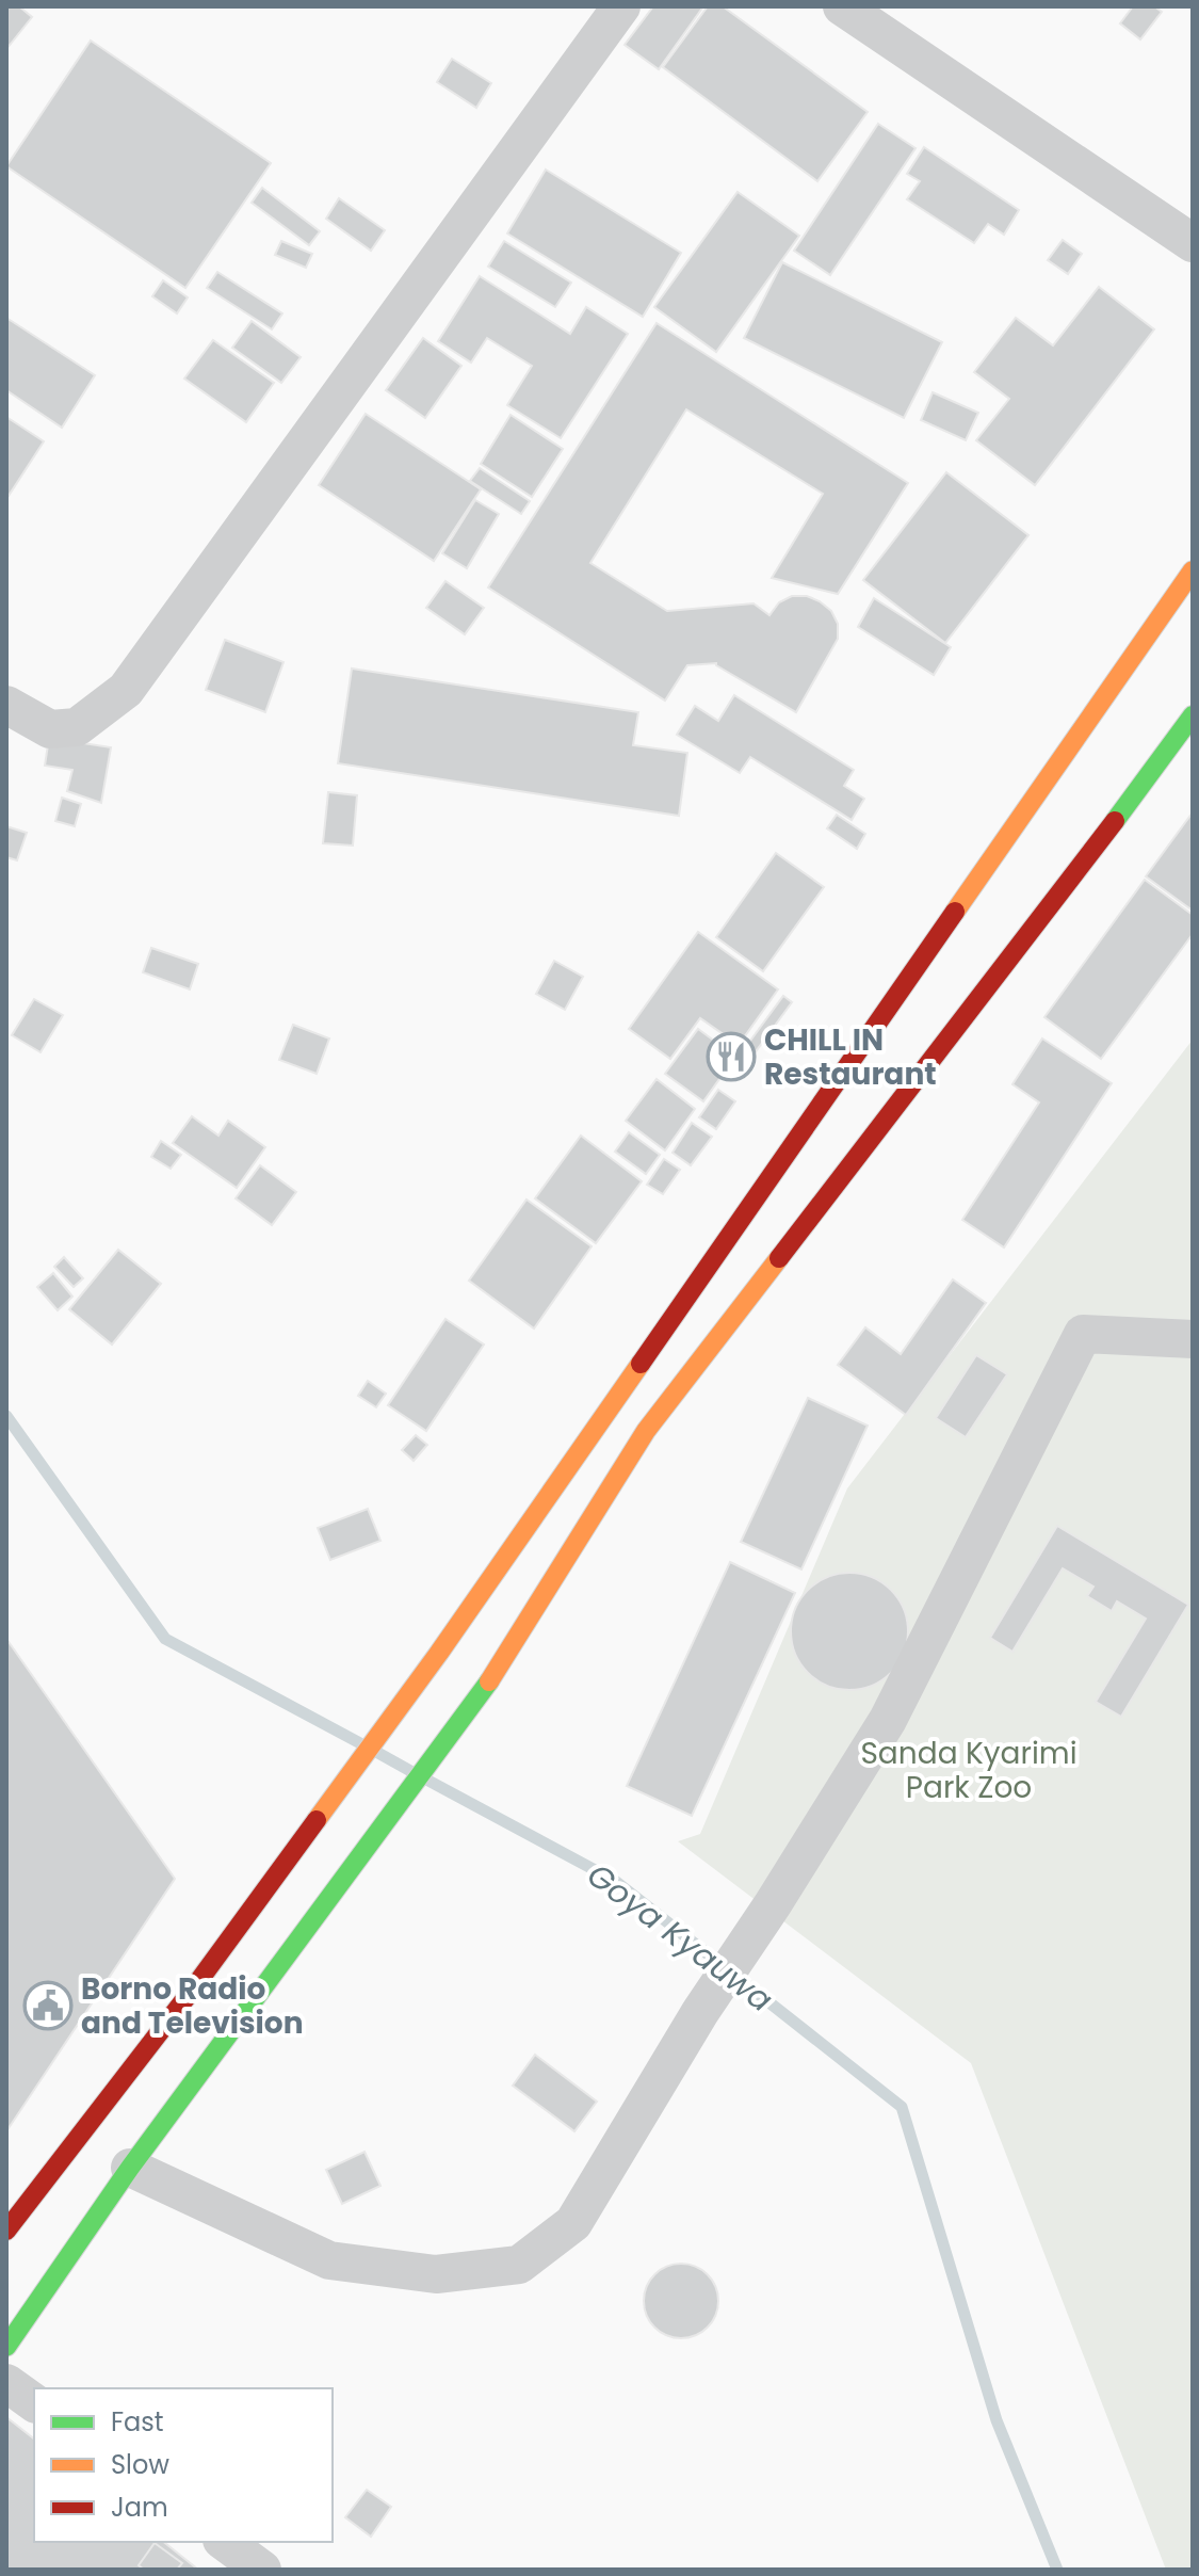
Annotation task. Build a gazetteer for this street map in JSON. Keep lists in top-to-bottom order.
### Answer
{
  "water": ["Goya Kyauwa"],
  "parks": ["Sanda Kyarimi Park Zoo"],
  "places": {
    "restaurant": ["CHILL IN Restaurant"],
    "public building": ["Borno Radio and Television"]
  },
  "legend": ["Fast", "Slow", "Jam"]
}
